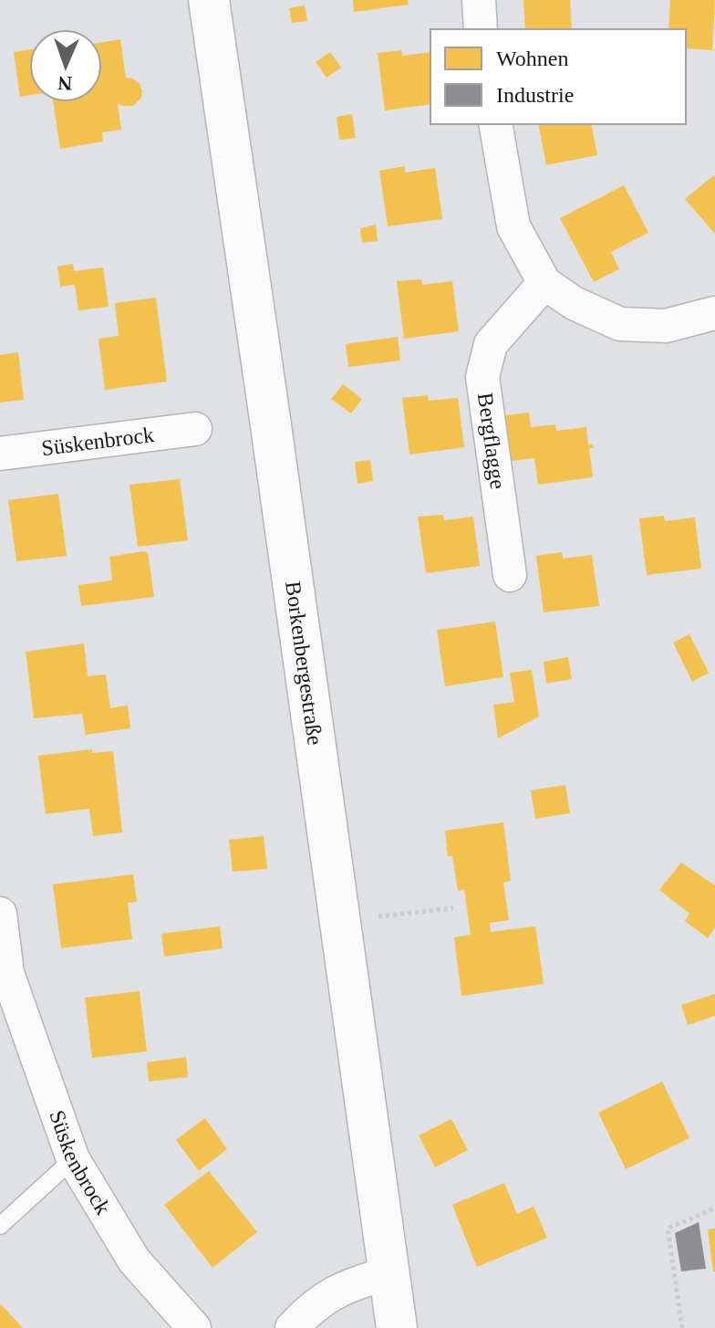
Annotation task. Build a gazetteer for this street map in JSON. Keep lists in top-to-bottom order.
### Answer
{
  "streets": {
    "street": ["Bergflagge", "Süskenbrock", "Borkenbergestraße"]
  },
  "legend": ["Wohnen", "Industrie"],
  "north": "bottom"
}
